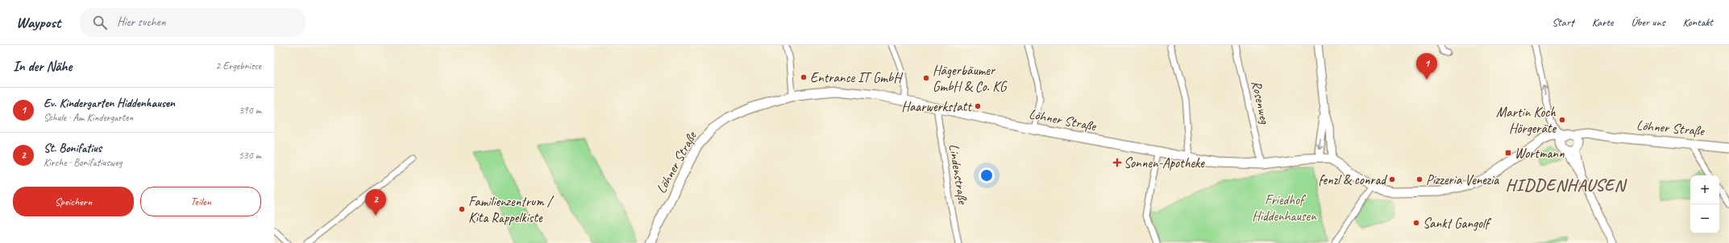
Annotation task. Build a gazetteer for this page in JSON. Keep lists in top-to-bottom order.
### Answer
{
  "streets": {
    "main road": ["Löhner Straße"],
    "street": ["Rosenweg", "Lindenstraße"]
  },
  "crossings": [
    ["Rosenweg", "Löhner Straße"],
    ["Löhner Straße", "Lindenstraße"]
  ],
  "districts": ["HIDDENHAUSEN"],
  "parks": ["Friedhof Hiddenhausen"],
  "places": {
    "other": [
      "Entrance IT GmbH",
      "Hägerbäumer GmbH & Co. KG",
      "Haarwerkstatt",
      "Martin Koch Hörgeräte",
      "fenzl & conrad",
      "Pizzeria Venezia",
      "Familienzentrum / Kita Rappelkiste",
      "Sankt Gangolf"
    ],
    "transit": ["Wortmann"],
    "health": ["Sonnen-Apotheke"]
  },
  "page": {
    "header": "Waypost",
    "search": "Hier suchen",
    "nav": [
      "Start",
      "Karte",
      "Über uns",
      "Kontakt"
    ],
    "heading": ["In der Nähe", "2 Ergebnisse"],
    "pins": ["1", "2"],
    "list": [
      {
        "mark": "1",
        "name": "Ev. Kindergarten Hiddenhausen",
        "note": "Schule · Am Kindergarten",
        "value": "390 m"
      },
      {
        "mark": "2",
        "name": "St. Bonifatius",
        "note": "Kirche · Bonifatiusweg",
        "value": "530 m"
      }
    ],
    "map_buttons": ["+", "−"],
    "buttons": ["Speichern", "Teilen"]
  }
}
